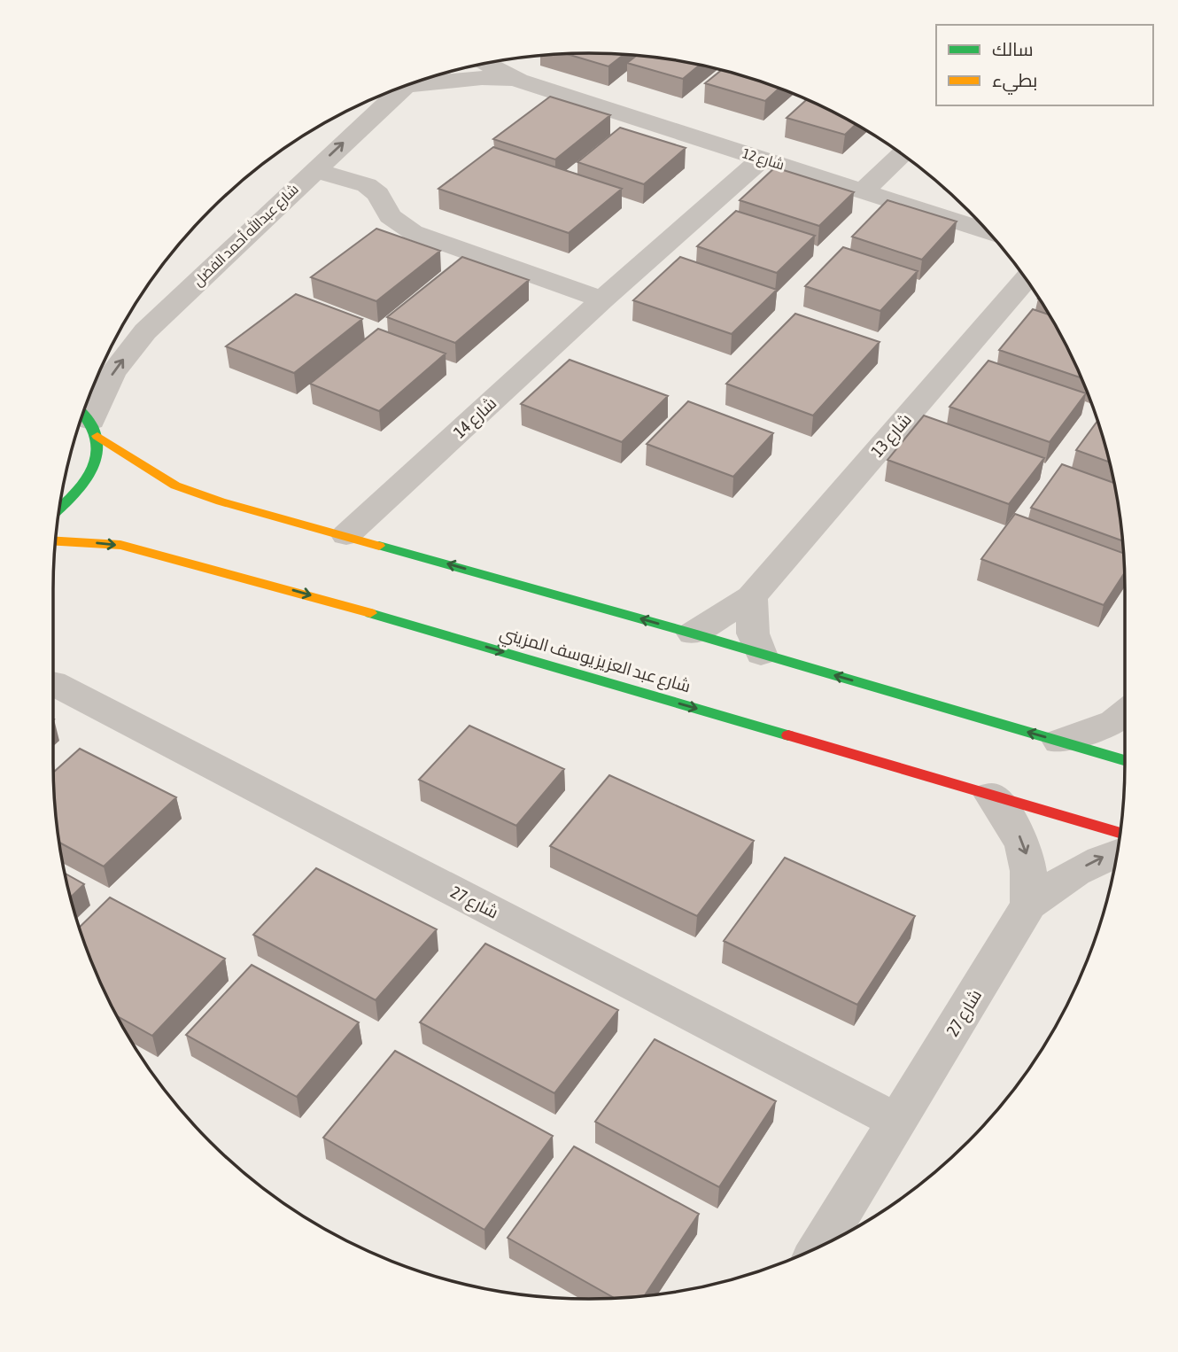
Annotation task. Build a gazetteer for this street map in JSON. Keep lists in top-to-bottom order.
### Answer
{
  "streets": {
    "street": [
      "شارع 12",
      "شارع عبدالله أحمد الفضل",
      "شارع 14",
      "شارع 13",
      "شارع عبد العزيز يوسف المزيني",
      "شارع 27"
    ]
  },
  "crossings": [
    ["شارع 12", "شارع 14"]
  ],
  "one_way": ["شارع عبدالله أحمد الفضل"],
  "legend": ["سالك", "بطيء"]
}
